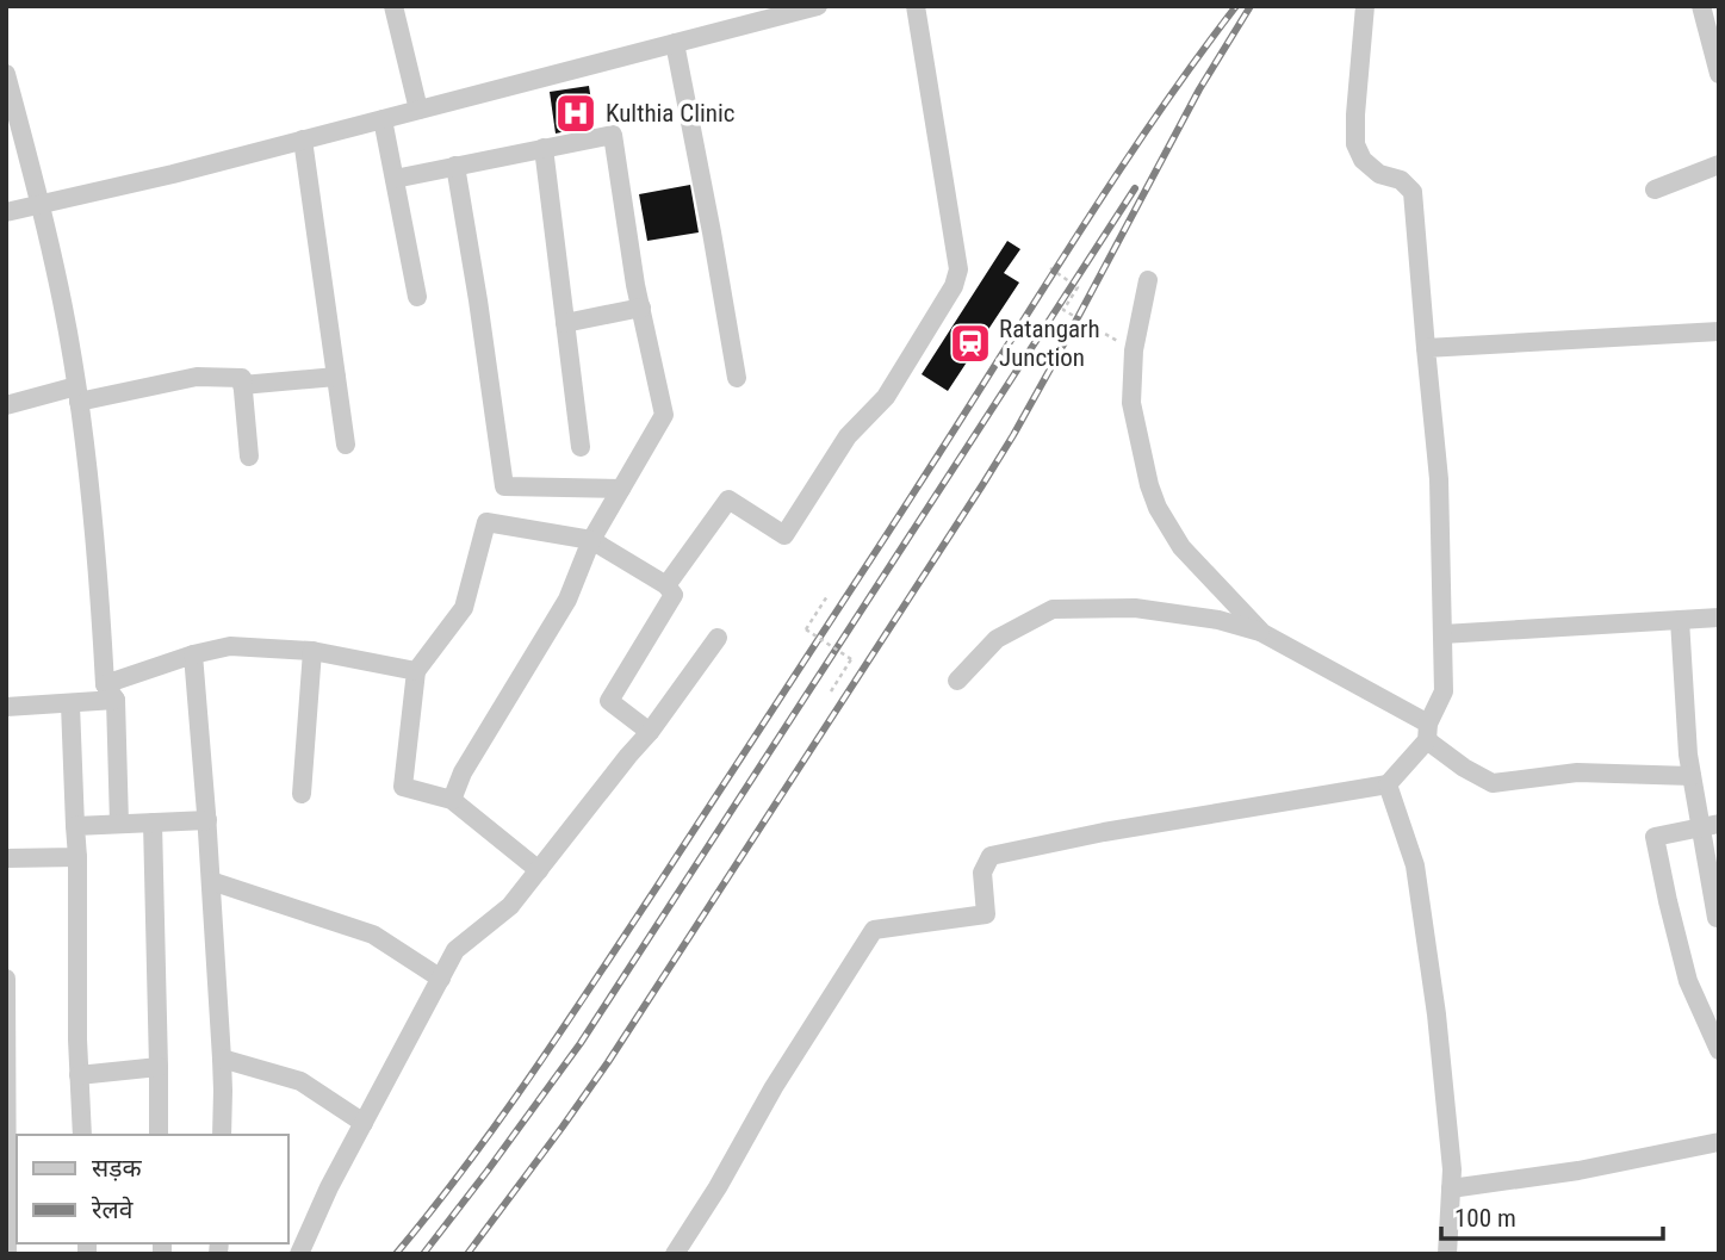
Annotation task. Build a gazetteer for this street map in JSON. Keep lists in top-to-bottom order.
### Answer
{
  "places": {
    "hospital": ["Kulthia Clinic"],
    "station": ["Ratangarh Junction"]
  },
  "legend": ["सड़क", "रेलवे"],
  "scale_bar": "100 m"
}
